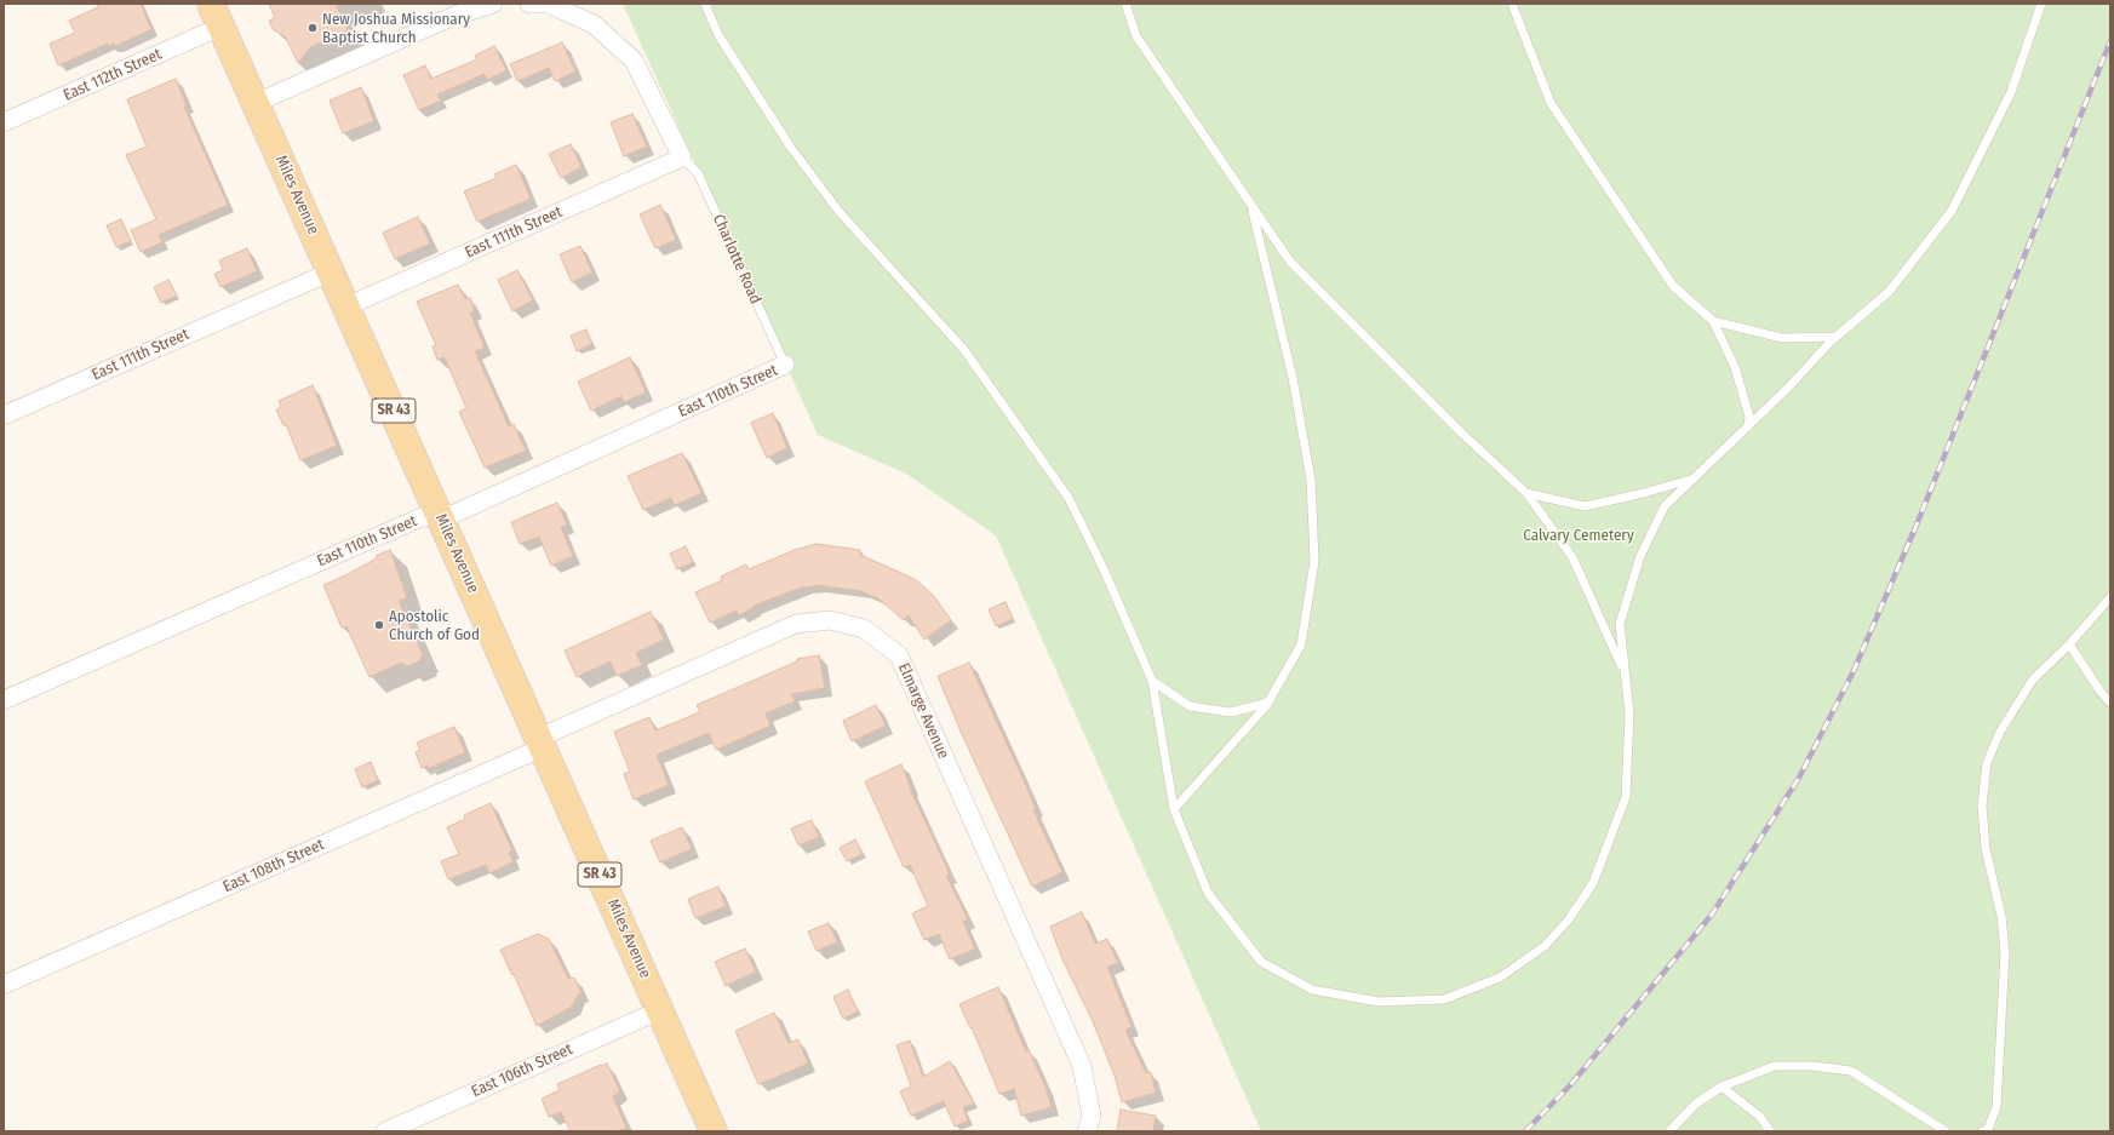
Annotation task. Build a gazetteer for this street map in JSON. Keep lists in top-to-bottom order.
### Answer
{
  "streets": {
    "main road": ["Miles Avenue", "SR 43"],
    "street": [
      "East 112th Street",
      "East 111th Street",
      "East 110th Street",
      "Elmarge Avenue",
      "East 108th Street",
      "East 106th Street"
    ],
    "lane": ["Charlotte Road"]
  },
  "crossings": [
    ["East 112th Street", "Miles Avenue"],
    ["Miles Avenue", "East 111th Street"],
    ["Miles Avenue", "East 110th Street"],
    ["Miles Avenue", "Elmarge Avenue"],
    ["Miles Avenue", "East 108th Street"],
    ["Miles Avenue", "East 106th Street"],
    ["East 111th Street", "Charlotte Road"],
    ["Charlotte Road", "East 110th Street"],
    ["Elmarge Avenue", "East 108th Street"]
  ],
  "parks": ["Calvary Cemetery"],
  "places": ["New Joshua Missionary Baptist Church", "Apostolic Church of God"]
}
